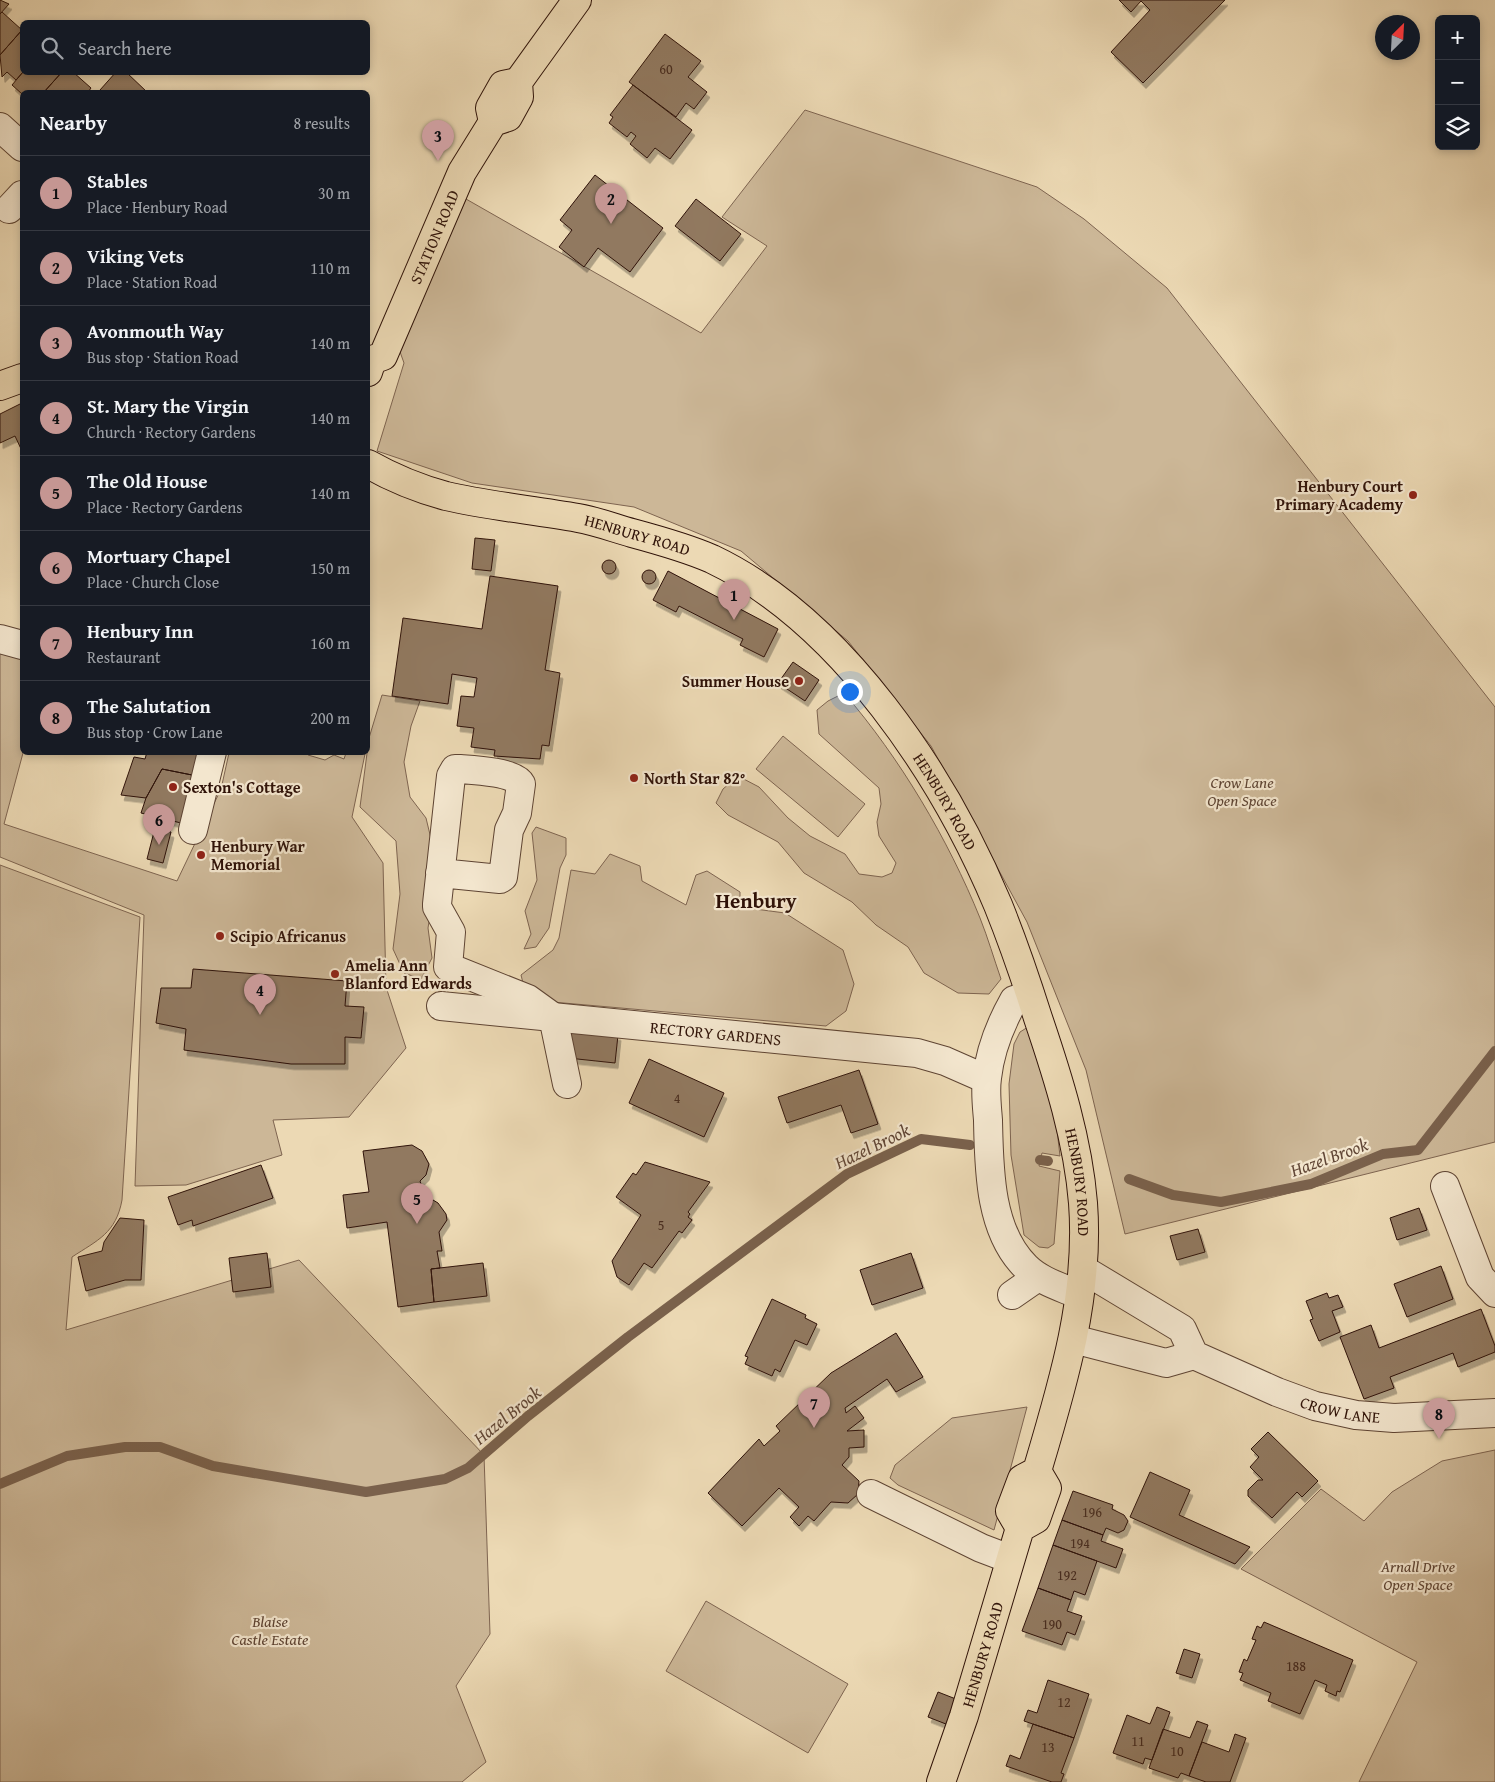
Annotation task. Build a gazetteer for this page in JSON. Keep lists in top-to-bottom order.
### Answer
{
  "streets": {
    "main road": ["STATION ROAD", "HENBURY ROAD"],
    "street": ["RECTORY GARDENS", "CROW LANE"]
  },
  "districts": ["Henbury"],
  "water": ["Hazel Brook"],
  "parks": ["Crow Lane Open Space", "Arnall Drive Open Space", "Blaise Castle Estate"],
  "places": [
    "Henbury Court Primary Academy",
    "Summer House",
    "North Star 82°",
    "Sexton's Cottage",
    "Henbury War Memorial",
    "Scipio Africanus",
    "Amelia Ann Blanford Edwards"
  ],
  "house_numbers": [
    "60",
    "4",
    "5",
    "196",
    "194",
    "192",
    "190",
    "188",
    "12",
    "11",
    "13",
    "10"
  ],
  "north": "top right",
  "page": {
    "map_buttons": ["+", "−"],
    "search": "Search here",
    "heading": ["Nearby", "8 results"],
    "pins": [
      "3",
      "2",
      "1",
      "6",
      "4",
      "5",
      "7",
      "8"
    ],
    "list": [
      {
        "mark": "1",
        "name": "Stables",
        "note": "Place · Henbury Road",
        "value": "30 m"
      },
      {
        "mark": "2",
        "name": "Viking Vets",
        "note": "Place · Station Road",
        "value": "110 m"
      },
      {
        "mark": "3",
        "name": "Avonmouth Way",
        "note": "Bus stop · Station Road",
        "value": "140 m"
      },
      {
        "mark": "4",
        "name": "St. Mary the Virgin",
        "note": "Church · Rectory Gardens",
        "value": "140 m"
      },
      {
        "mark": "5",
        "name": "The Old House",
        "note": "Place · Rectory Gardens",
        "value": "140 m"
      },
      {
        "mark": "6",
        "name": "Mortuary Chapel",
        "note": "Place · Church Close",
        "value": "150 m"
      },
      {
        "mark": "7",
        "name": "Henbury Inn",
        "note": "Restaurant",
        "value": "160 m"
      },
      {
        "mark": "8",
        "name": "The Salutation",
        "note": "Bus stop · Crow Lane",
        "value": "200 m"
      }
    ]
  }
}
